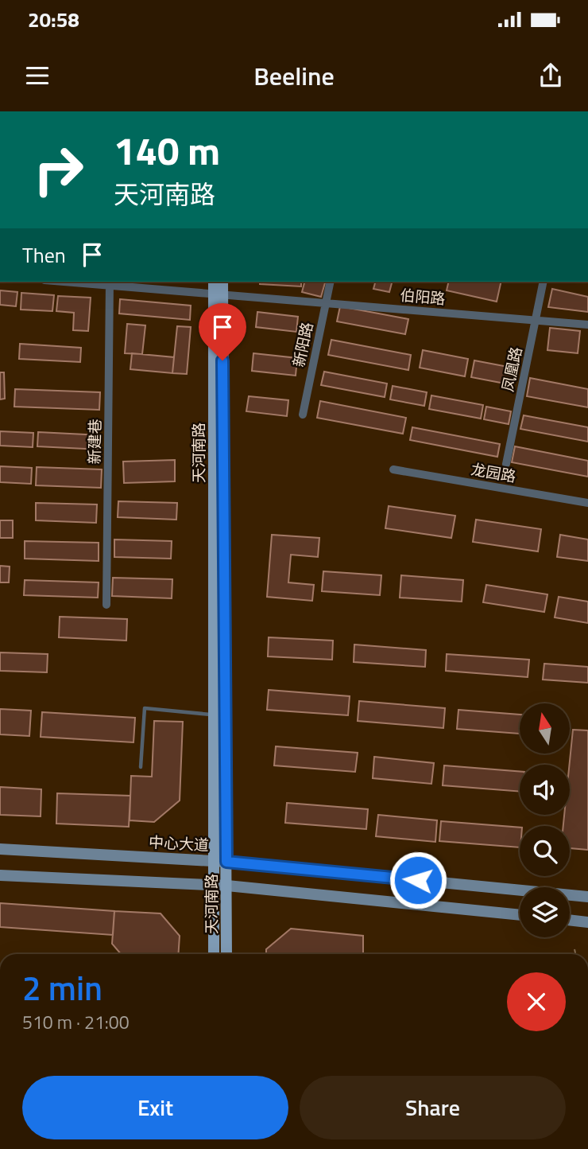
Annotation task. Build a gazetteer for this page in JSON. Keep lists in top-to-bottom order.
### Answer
{
  "streets": {
    "main road": ["天河南路", "中心大道"],
    "street": [
      "伯阳路",
      "新阳路",
      "凤凰路",
      "新建巷",
      "龙园路"
    ]
  },
  "crossings": [
    ["伯阳路", "新阳路"],
    ["伯阳路", "凤凰路"],
    ["伯阳路", "新建巷"],
    ["伯阳路", "天河南路"],
    ["天河南路", "中心大道"]
  ],
  "north": "top",
  "page": {
    "status": "20:58",
    "header": "Beeline",
    "turn": ["140 m", "天河南路"],
    "then": "Then",
    "heading": ["2 min", "510 m · 21:00"],
    "buttons": ["Exit", "Share"]
  }
}
